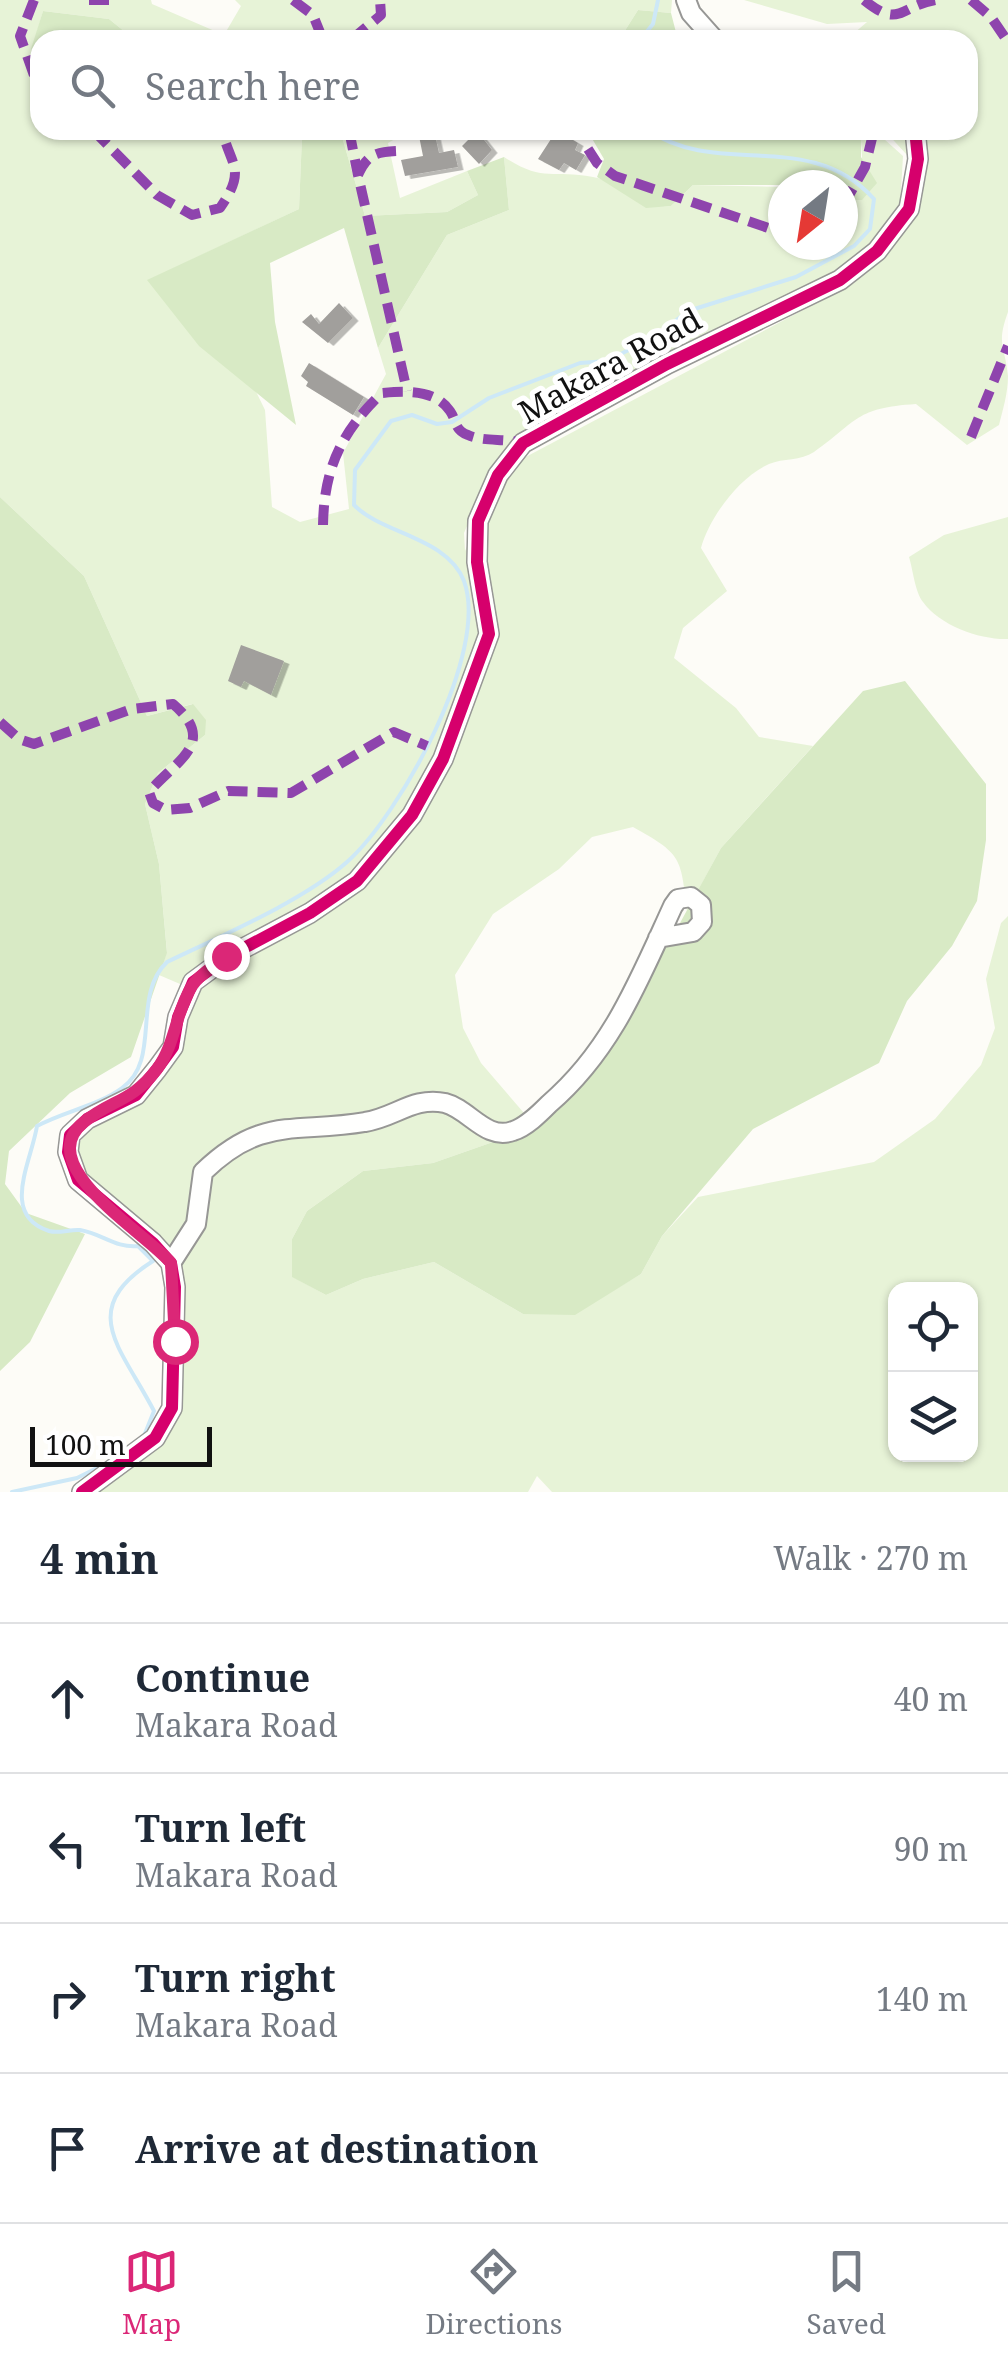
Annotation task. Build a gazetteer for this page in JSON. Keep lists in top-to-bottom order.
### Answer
{
  "streets": {
    "street": ["Makara Road"]
  },
  "scale_bar": "100 m",
  "north": "bottom left",
  "page": {
    "search": "Search here",
    "scale": "100 m",
    "heading": ["4 min", "Walk · 270 m"],
    "list": [
      ["Continue", "Makara Road", "40 m"],
      ["Turn left", "Makara Road", "90 m"],
      ["Turn right", "Makara Road", "140 m"],
      "Arrive at destination"
    ],
    "nav": ["Map", "Directions", "Saved"]
  }
}
